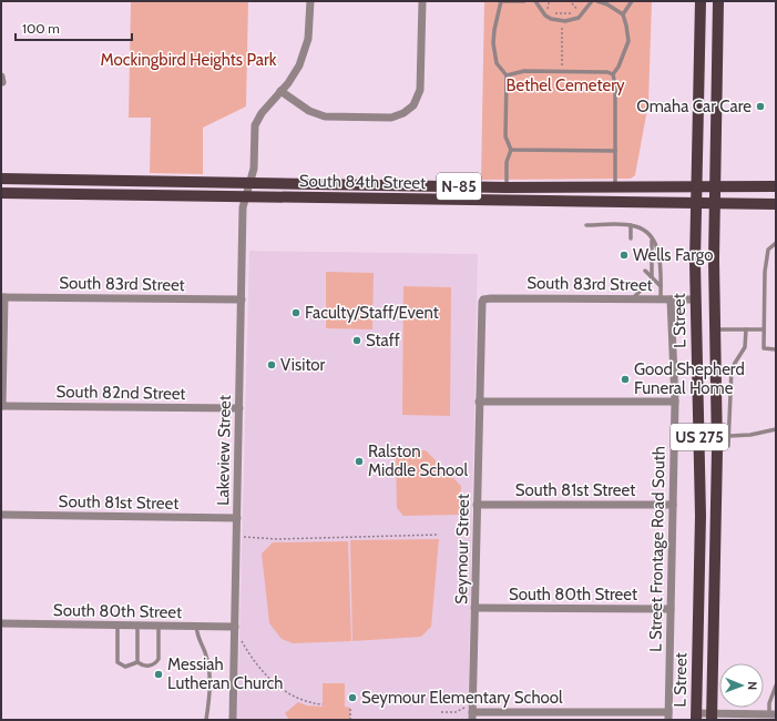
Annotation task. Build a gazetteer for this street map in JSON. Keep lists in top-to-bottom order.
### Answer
{
  "streets": {
    "main road": [
      "South 84th Street",
      "N-85",
      "L Street",
      "US 275"
    ],
    "street": [
      "South 83rd Street",
      "South 82nd Street",
      "Lakeview Street",
      "South 81st Street",
      "Seymour Street",
      "L Street Frontage Road South",
      "South 80th Street"
    ]
  },
  "crossings": [
    ["South 84th Street", "L Street"],
    ["South 84th Street", "Lakeview Street"],
    ["South 83rd Street", "L Street"],
    ["South 83rd Street", "Lakeview Street"],
    ["South 83rd Street", "Seymour Street"],
    ["South 83rd Street", "L Street Frontage Road South"],
    ["South 82nd Street", "Lakeview Street"],
    ["Lakeview Street", "South 81st Street"],
    ["Lakeview Street", "South 80th Street"],
    ["South 81st Street", "Seymour Street"],
    ["South 81st Street", "L Street Frontage Road South"],
    ["Seymour Street", "South 80th Street"],
    ["L Street Frontage Road South", "South 80th Street"]
  ],
  "parks": ["Mockingbird Heights Park", "Bethel Cemetery"],
  "places": [
    "Omaha Car Care",
    "Wells Fargo",
    "Faculty/Staff/Event",
    "Staff",
    "Visitor",
    "Good Shepherd Funeral Home",
    "Ralston Middle School",
    "Messiah Lutheran Church",
    "Seymour Elementary School"
  ],
  "scale_bar": "100 m",
  "north": "right"
}
